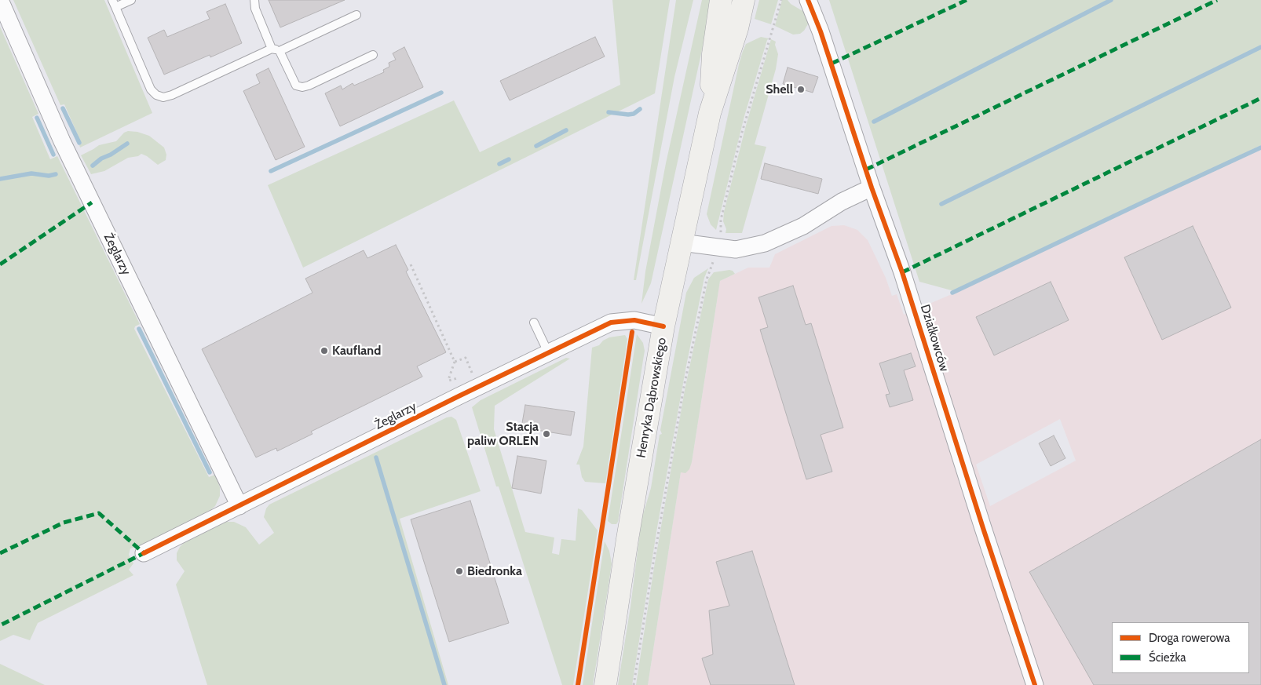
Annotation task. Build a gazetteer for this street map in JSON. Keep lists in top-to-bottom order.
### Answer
{
  "streets": {
    "main road": ["Henryka Dąbrowskiego"],
    "street": ["Żeglarzy", "Działkowców"]
  },
  "crossings": [
    ["Żeglarzy", "Henryka Dąbrowskiego"]
  ],
  "places": [
    "Shell",
    "Kaufland",
    "Stacja paliw ORLEN",
    "Biedronka"
  ],
  "legend": ["Droga rowerowa", "Ścieżka"]
}
